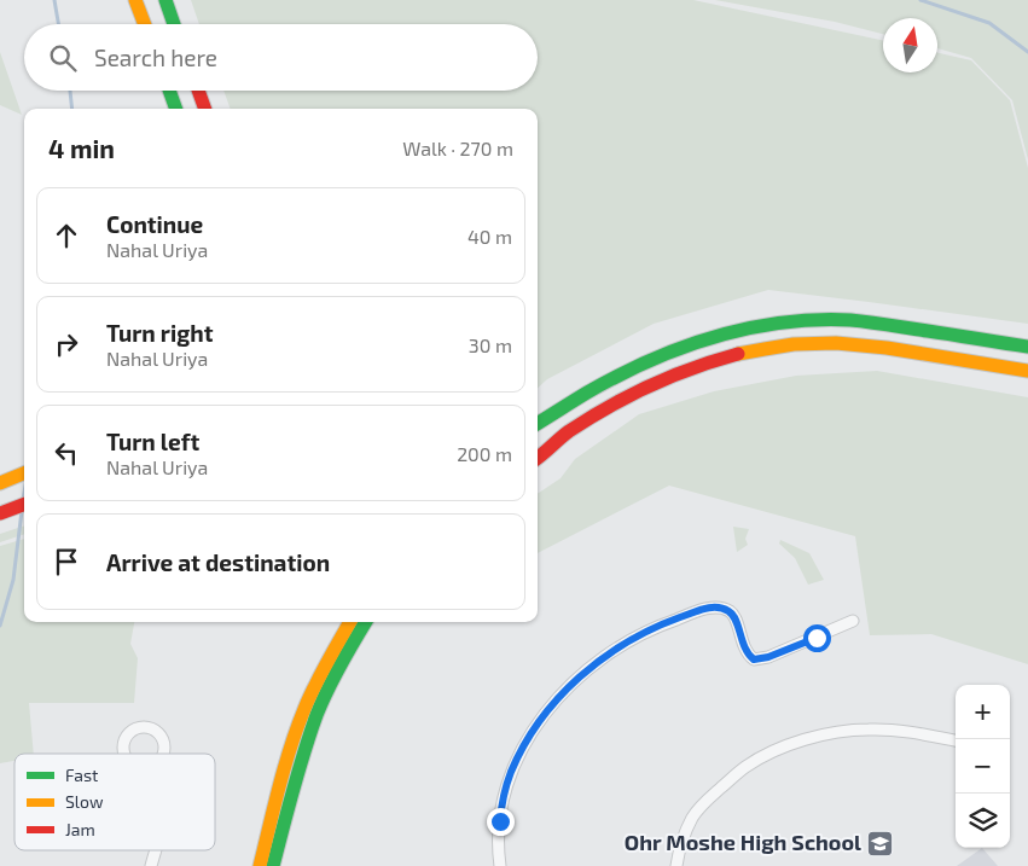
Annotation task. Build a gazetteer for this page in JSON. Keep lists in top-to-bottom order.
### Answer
{
  "places": {
    "school or university": ["Ohr Moshe High School"]
  },
  "legend": ["Fast", "Slow", "Jam"],
  "north": "top",
  "page": {
    "search": "Search here",
    "heading": ["4 min", "Walk · 270 m"],
    "list": [
      ["Continue", "Nahal Uriya", "40 m"],
      ["Turn right", "Nahal Uriya", "30 m"],
      ["Turn left", "Nahal Uriya", "200 m"],
      "Arrive at destination"
    ],
    "map_buttons": ["+", "−"]
  }
}
